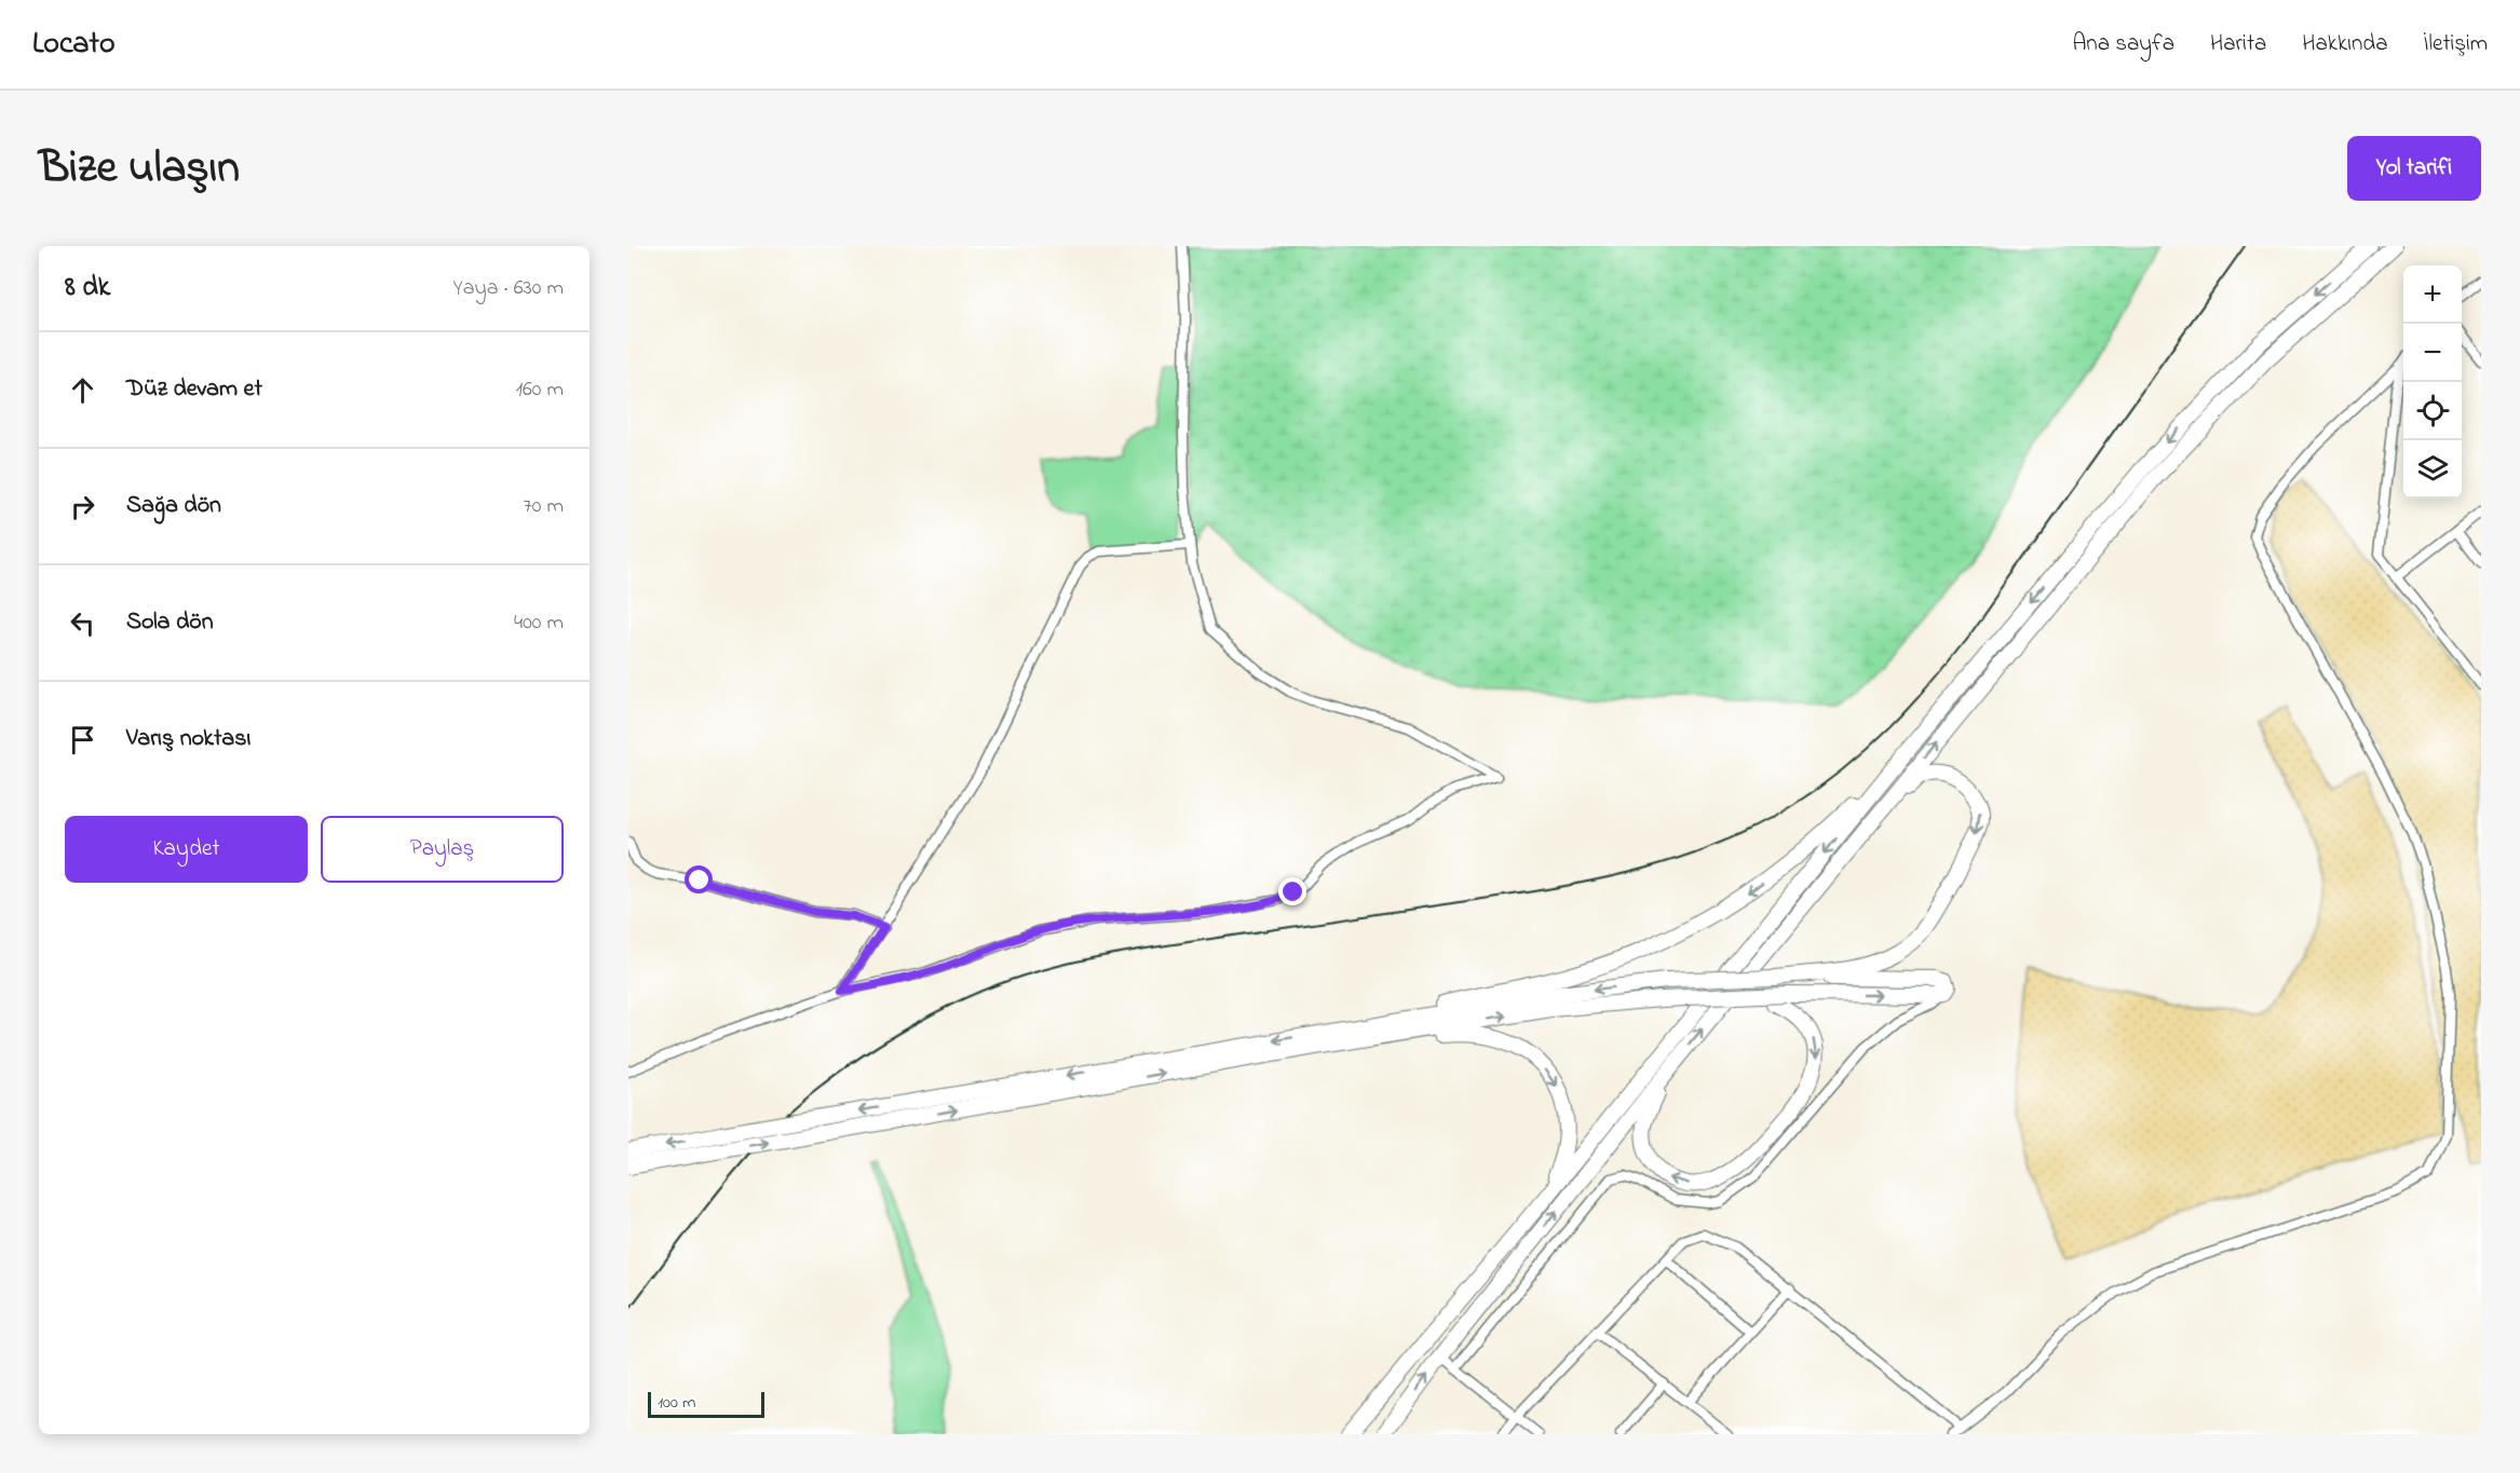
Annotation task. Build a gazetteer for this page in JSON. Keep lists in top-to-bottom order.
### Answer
{
  "scale_bar": "100 m",
  "page": {
    "header": "Locato",
    "nav": [
      "Ana sayfa",
      "Harita",
      "Hakkında",
      "İletişim"
    ],
    "title": "Bize ulaşın",
    "buttons": [
      "Yol tarifi",
      ["Kaydet", "Paylaş"]
    ],
    "heading": ["8 dk", "Yaya · 630 m"],
    "map_buttons": ["+", "−"],
    "list": [
      ["Düz devam et", "160 m"],
      ["Sağa dön", "70 m"],
      ["Sola dön", "400 m"],
      "Varış noktası"
    ],
    "scale": "100 m"
  }
}
